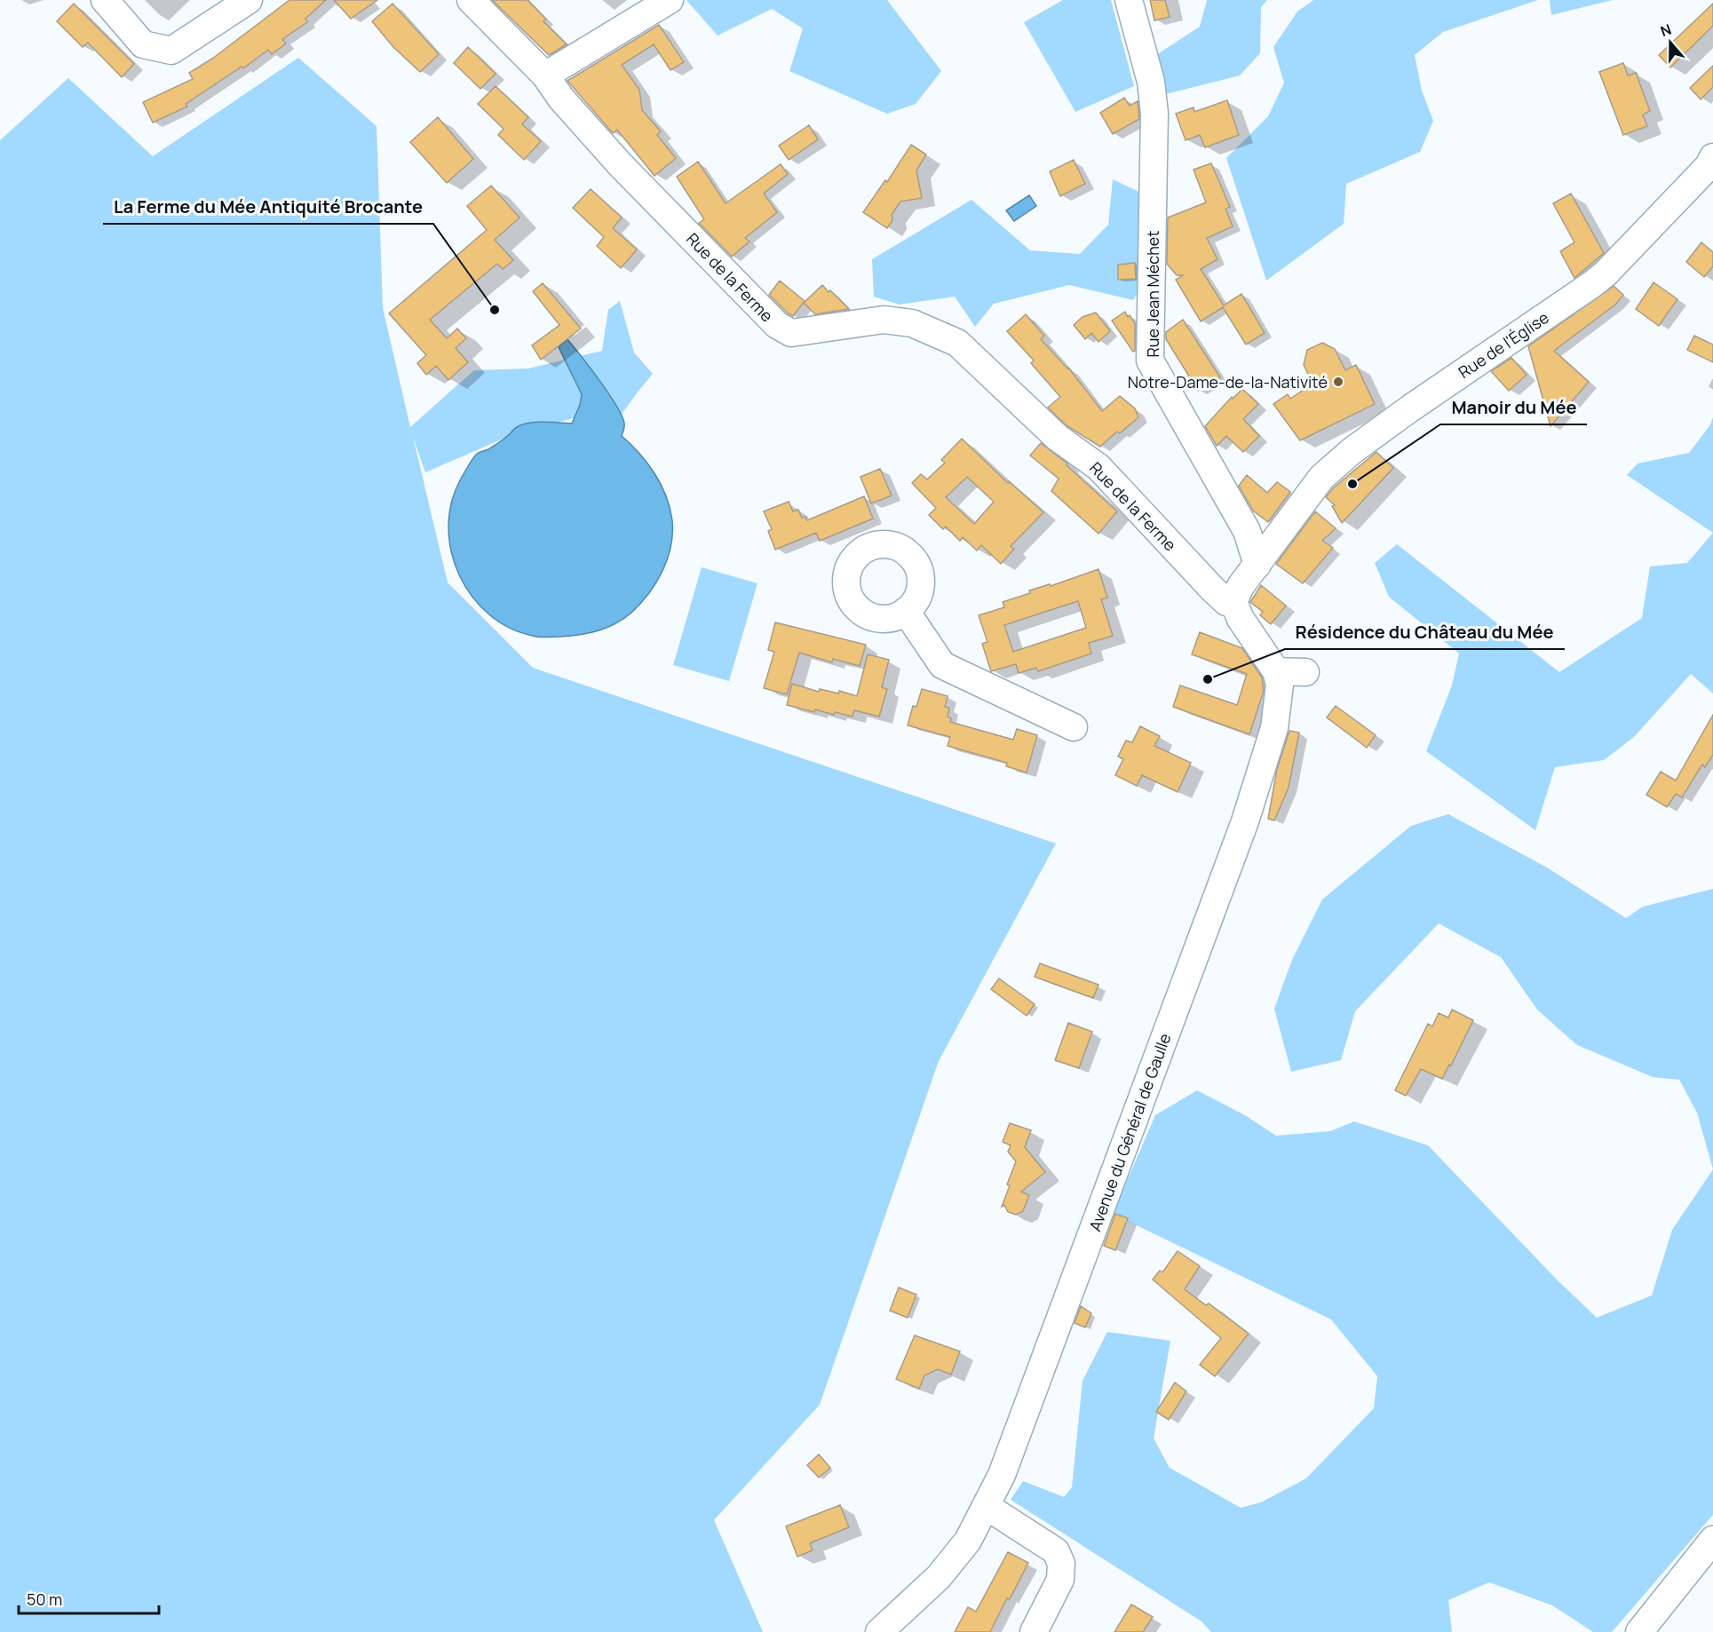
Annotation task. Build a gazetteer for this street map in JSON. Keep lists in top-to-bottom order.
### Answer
{
  "streets": {
    "street": [
      "Rue de la Ferme",
      "Rue Jean Méchet",
      "Rue de l'Église",
      "Avenue du Général de Gaulle"
    ]
  },
  "crossings": [
    ["Rue de la Ferme", "Rue de l'Église"],
    ["Rue de la Ferme", "Avenue du Général de Gaulle"],
    ["Rue Jean Méchet", "Rue de l'Église"],
    ["Rue de l'Église", "Avenue du Général de Gaulle"]
  ],
  "places": [
    "La Ferme du Mée Antiquité Brocante",
    "Notre-Dame-de-la-Nativité",
    "Manoir du Mée",
    "Résidence du Château du Mée"
  ],
  "scale_bar": "50 m",
  "north": "top"
}
